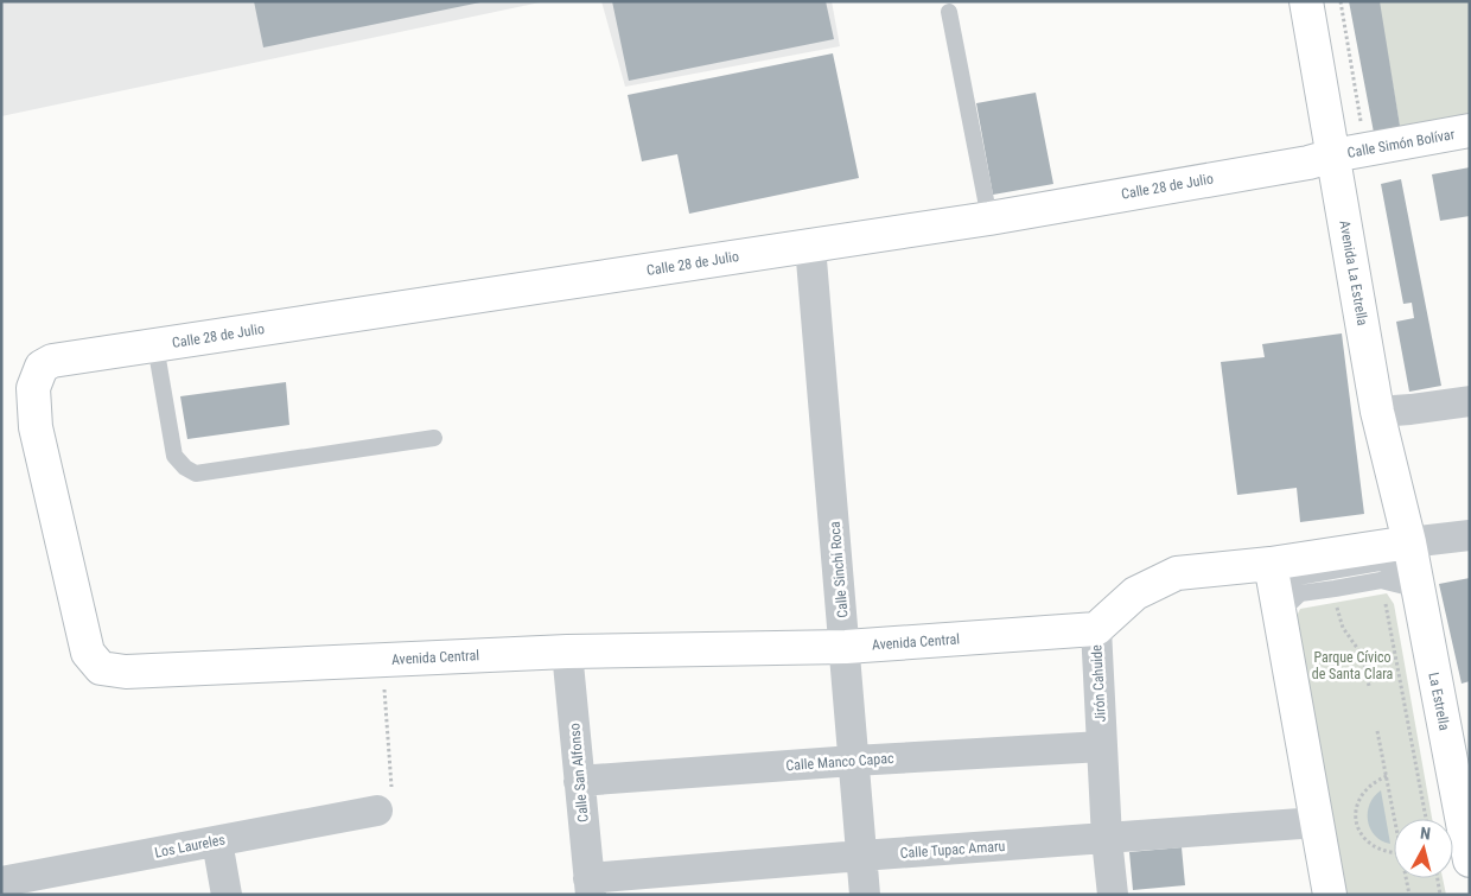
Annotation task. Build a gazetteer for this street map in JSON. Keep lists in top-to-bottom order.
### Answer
{
  "streets": {
    "street": [
      "Calle Simón Bolívar",
      "Calle 28 de Julio",
      "Avenida La Estrella",
      "Calle Sinchi Roca",
      "Avenida Central",
      "Jirón Cahuide",
      "La Estrella",
      "Calle Manco Capac",
      "Calle San Alfonso",
      "Los Laureles",
      "Calle Tupac Amaru"
    ]
  },
  "crossings": [
    ["Calle Simón Bolívar", "Calle 28 de Julio"],
    ["Calle Simón Bolívar", "Avenida La Estrella"],
    ["Calle 28 de Julio", "Avenida La Estrella"],
    ["Calle 28 de Julio", "Calle Sinchi Roca"],
    ["Calle 28 de Julio", "Avenida Central"],
    ["Avenida La Estrella", "Jirón Cahuide"],
    ["Avenida La Estrella", "La Estrella"],
    ["Calle Sinchi Roca", "Avenida Central"],
    ["Calle Sinchi Roca", "Calle Manco Capac"],
    ["Calle Sinchi Roca", "Calle Tupac Amaru"],
    ["Avenida Central", "Jirón Cahuide"],
    ["Avenida Central", "Calle San Alfonso"],
    ["Jirón Cahuide", "La Estrella"],
    ["Jirón Cahuide", "Calle Manco Capac"],
    ["Jirón Cahuide", "Calle Tupac Amaru"],
    ["Calle Manco Capac", "Calle San Alfonso"],
    ["Calle San Alfonso", "Calle Tupac Amaru"]
  ],
  "parks": ["Parque Cívico de Santa Clara"],
  "north": "top"
}
